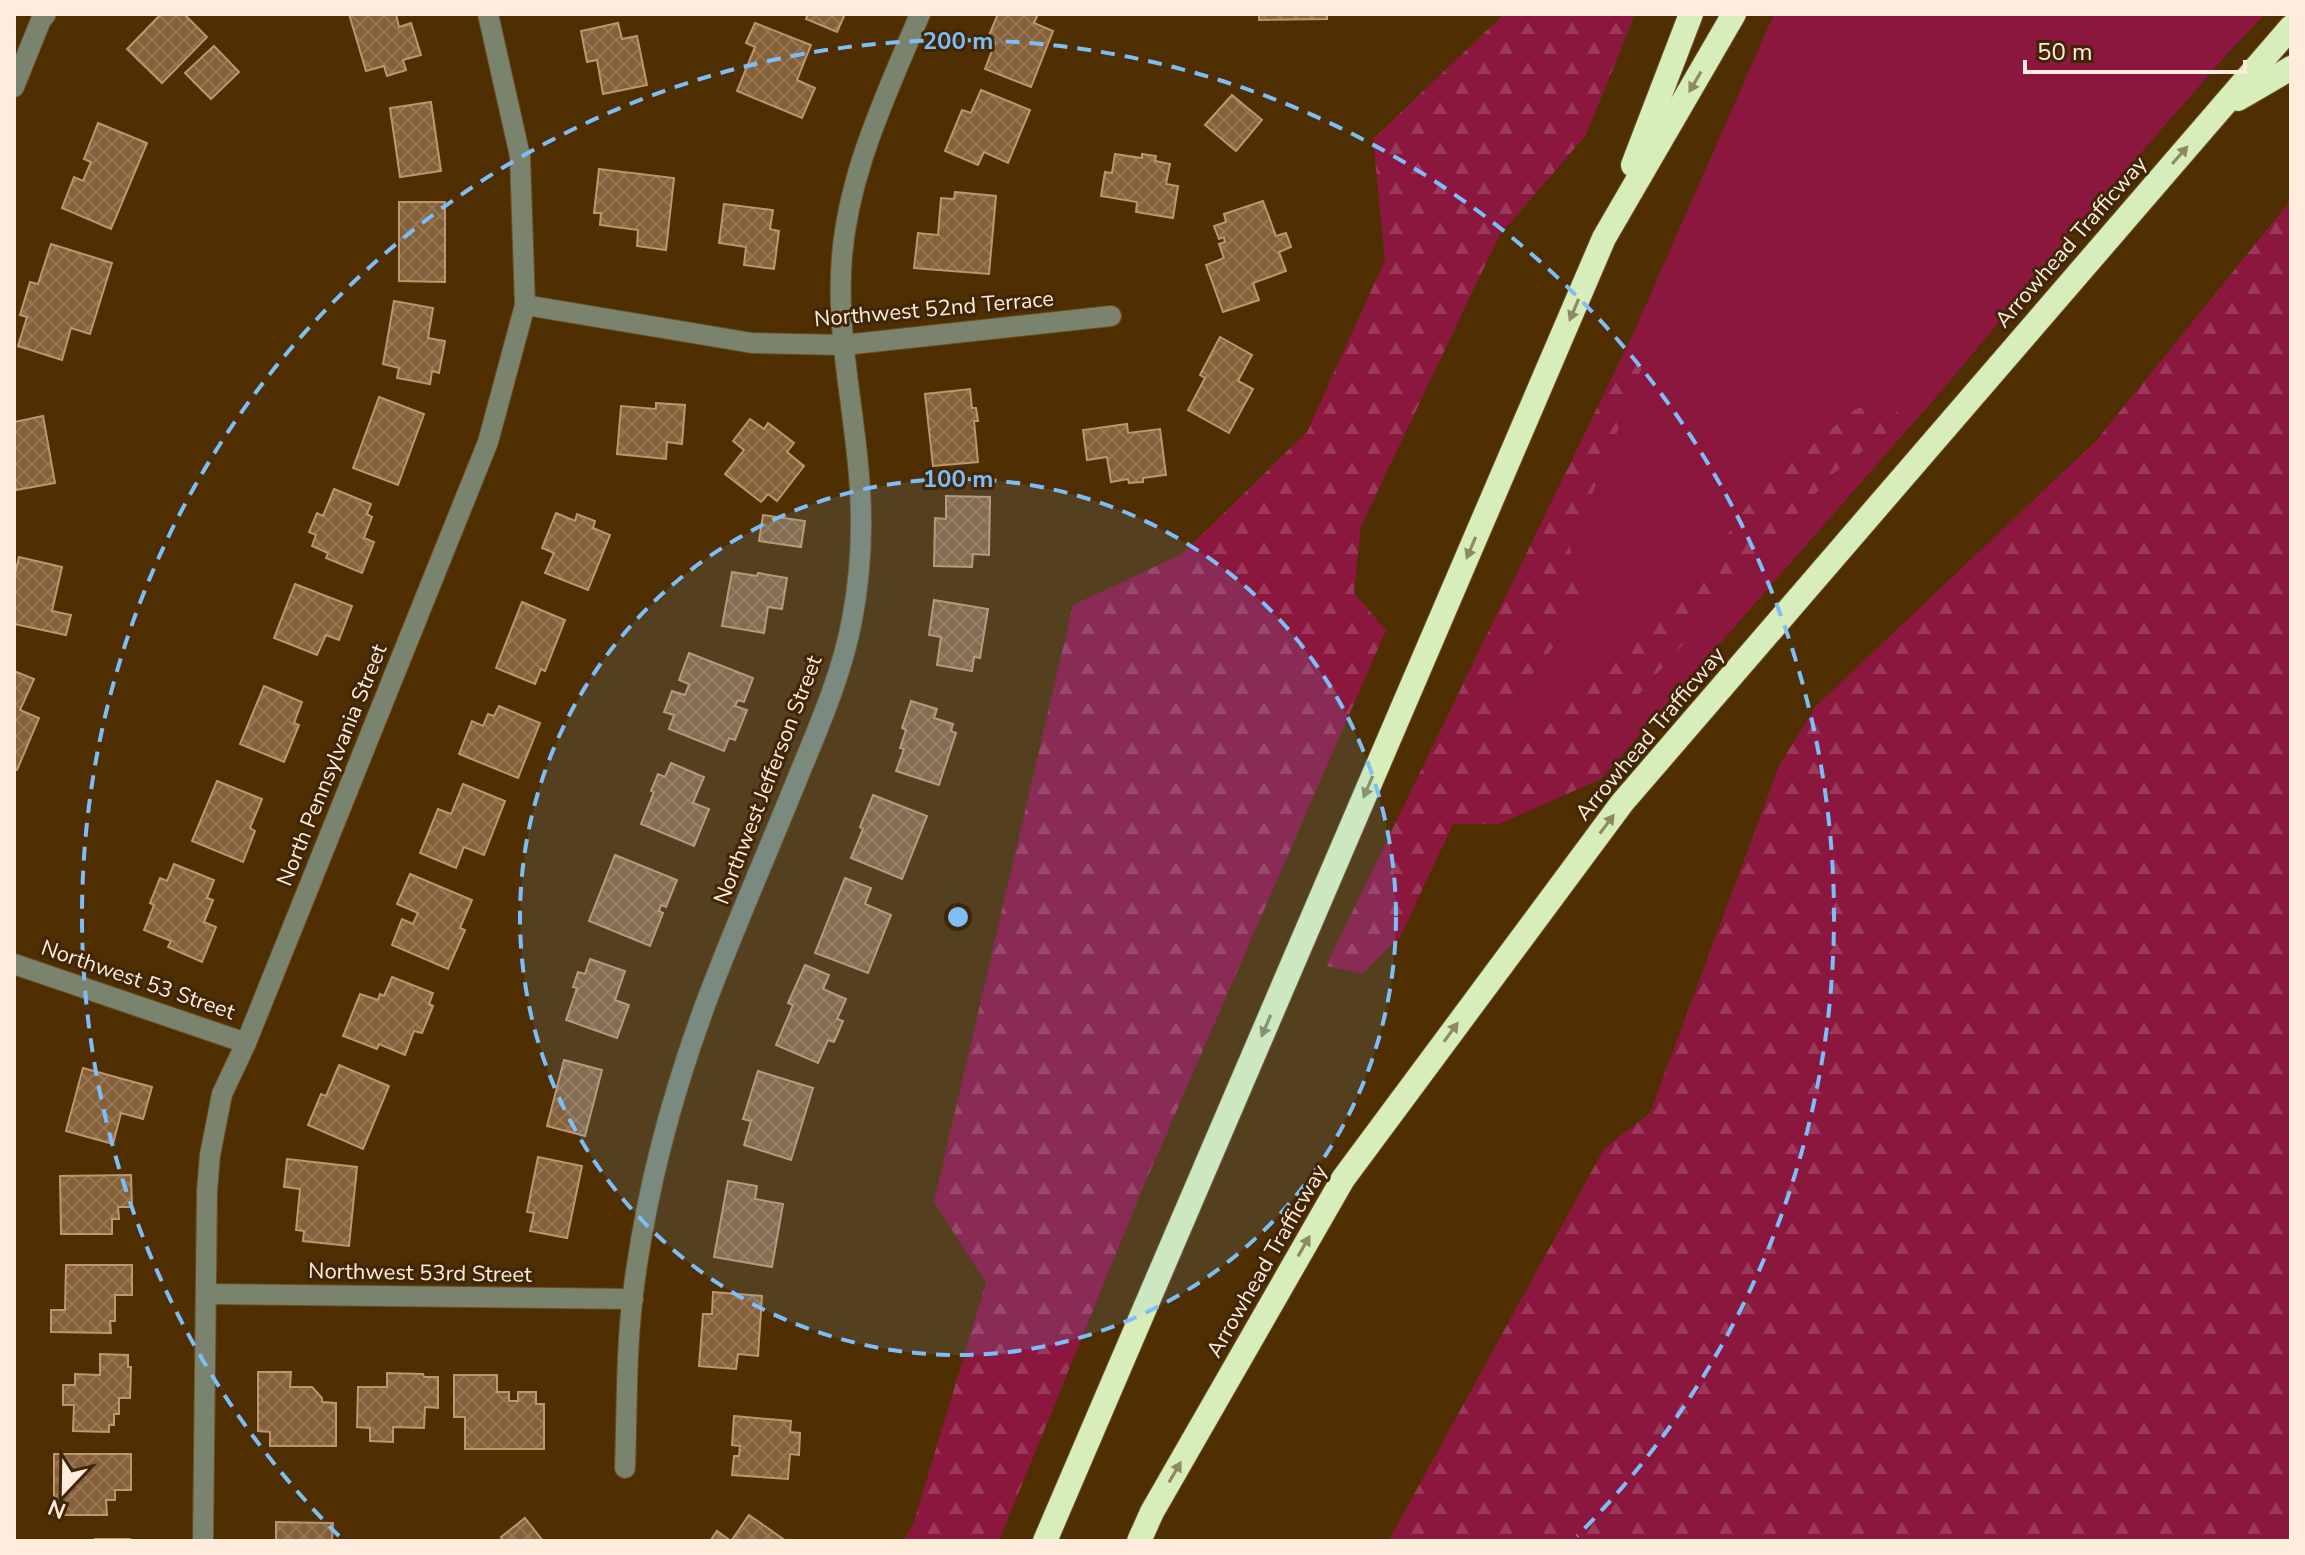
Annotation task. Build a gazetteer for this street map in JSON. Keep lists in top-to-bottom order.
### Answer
{
  "streets": {
    "highway": ["Arrowhead Trafficway"],
    "street": [
      "Northwest 52nd Terrace",
      "North Pennsylvania Street",
      "Northwest Jefferson Street",
      "Northwest 53 Street",
      "Northwest 53rd Street"
    ]
  },
  "crossings": [
    ["Northwest 52nd Terrace", "North Pennsylvania Street"],
    ["Northwest 52nd Terrace", "Northwest Jefferson Street"],
    ["North Pennsylvania Street", "Northwest 53 Street"],
    ["North Pennsylvania Street", "Northwest 53rd Street"],
    ["Northwest Jefferson Street", "Northwest 53rd Street"]
  ],
  "scale_bar": "50 m",
  "north": "bottom",
  "rings": ["200 m", "100 m"]
}
